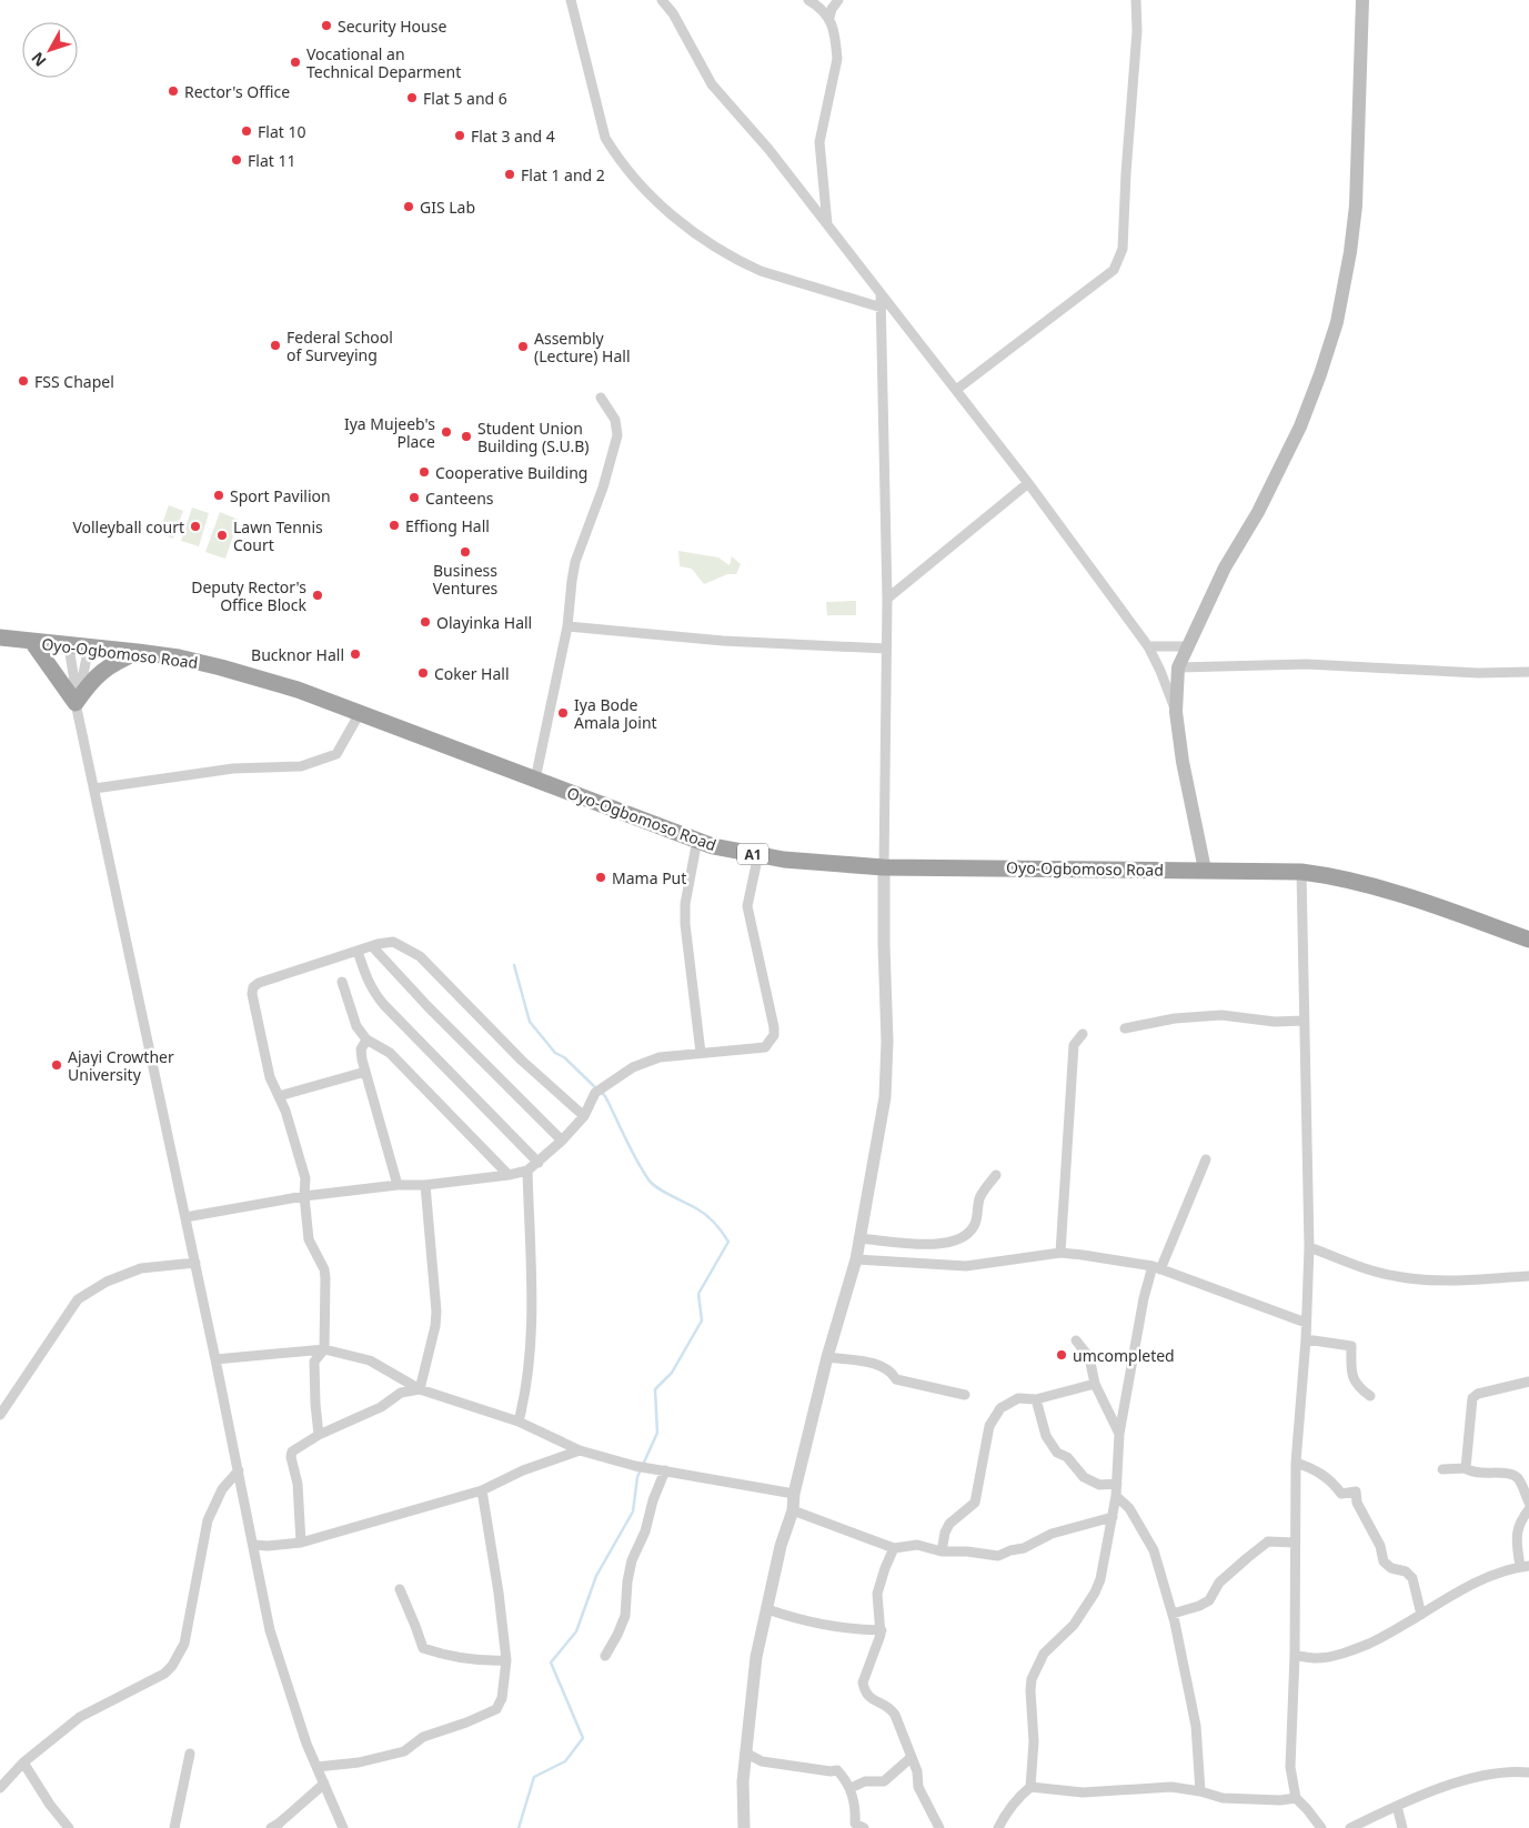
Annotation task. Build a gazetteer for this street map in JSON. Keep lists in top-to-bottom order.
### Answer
{
  "streets": {
    "highway": ["Oyo-Ogbomoso Road", "A1"]
  },
  "places": [
    "Security House",
    "Vocational an Technical Deparment",
    "Rector's Office",
    "Flat 5 and 6",
    "Flat 10",
    "Flat 3 and 4",
    "Flat 11",
    "Flat 1 and 2",
    "GIS Lab",
    "Federal School of Surveying",
    "Assembly (Lecture) Hall",
    "FSS Chapel",
    "Iya Mujeeb's Place",
    "Student Union Building (S.U.B)",
    "Cooperative Building",
    "Sport Pavilion",
    "Canteens",
    "Effiong Hall",
    "Volleyball court",
    "Lawn Tennis Court",
    "Business Ventures",
    "Deputy Rector's Office Block",
    "Olayinka Hall",
    "Bucknor Hall",
    "Coker Hall",
    "Iya Bode Amala Joint",
    "Mama Put",
    "Ajayi Crowther University",
    "umcompleted"
  ],
  "north": "bottom left"
}
